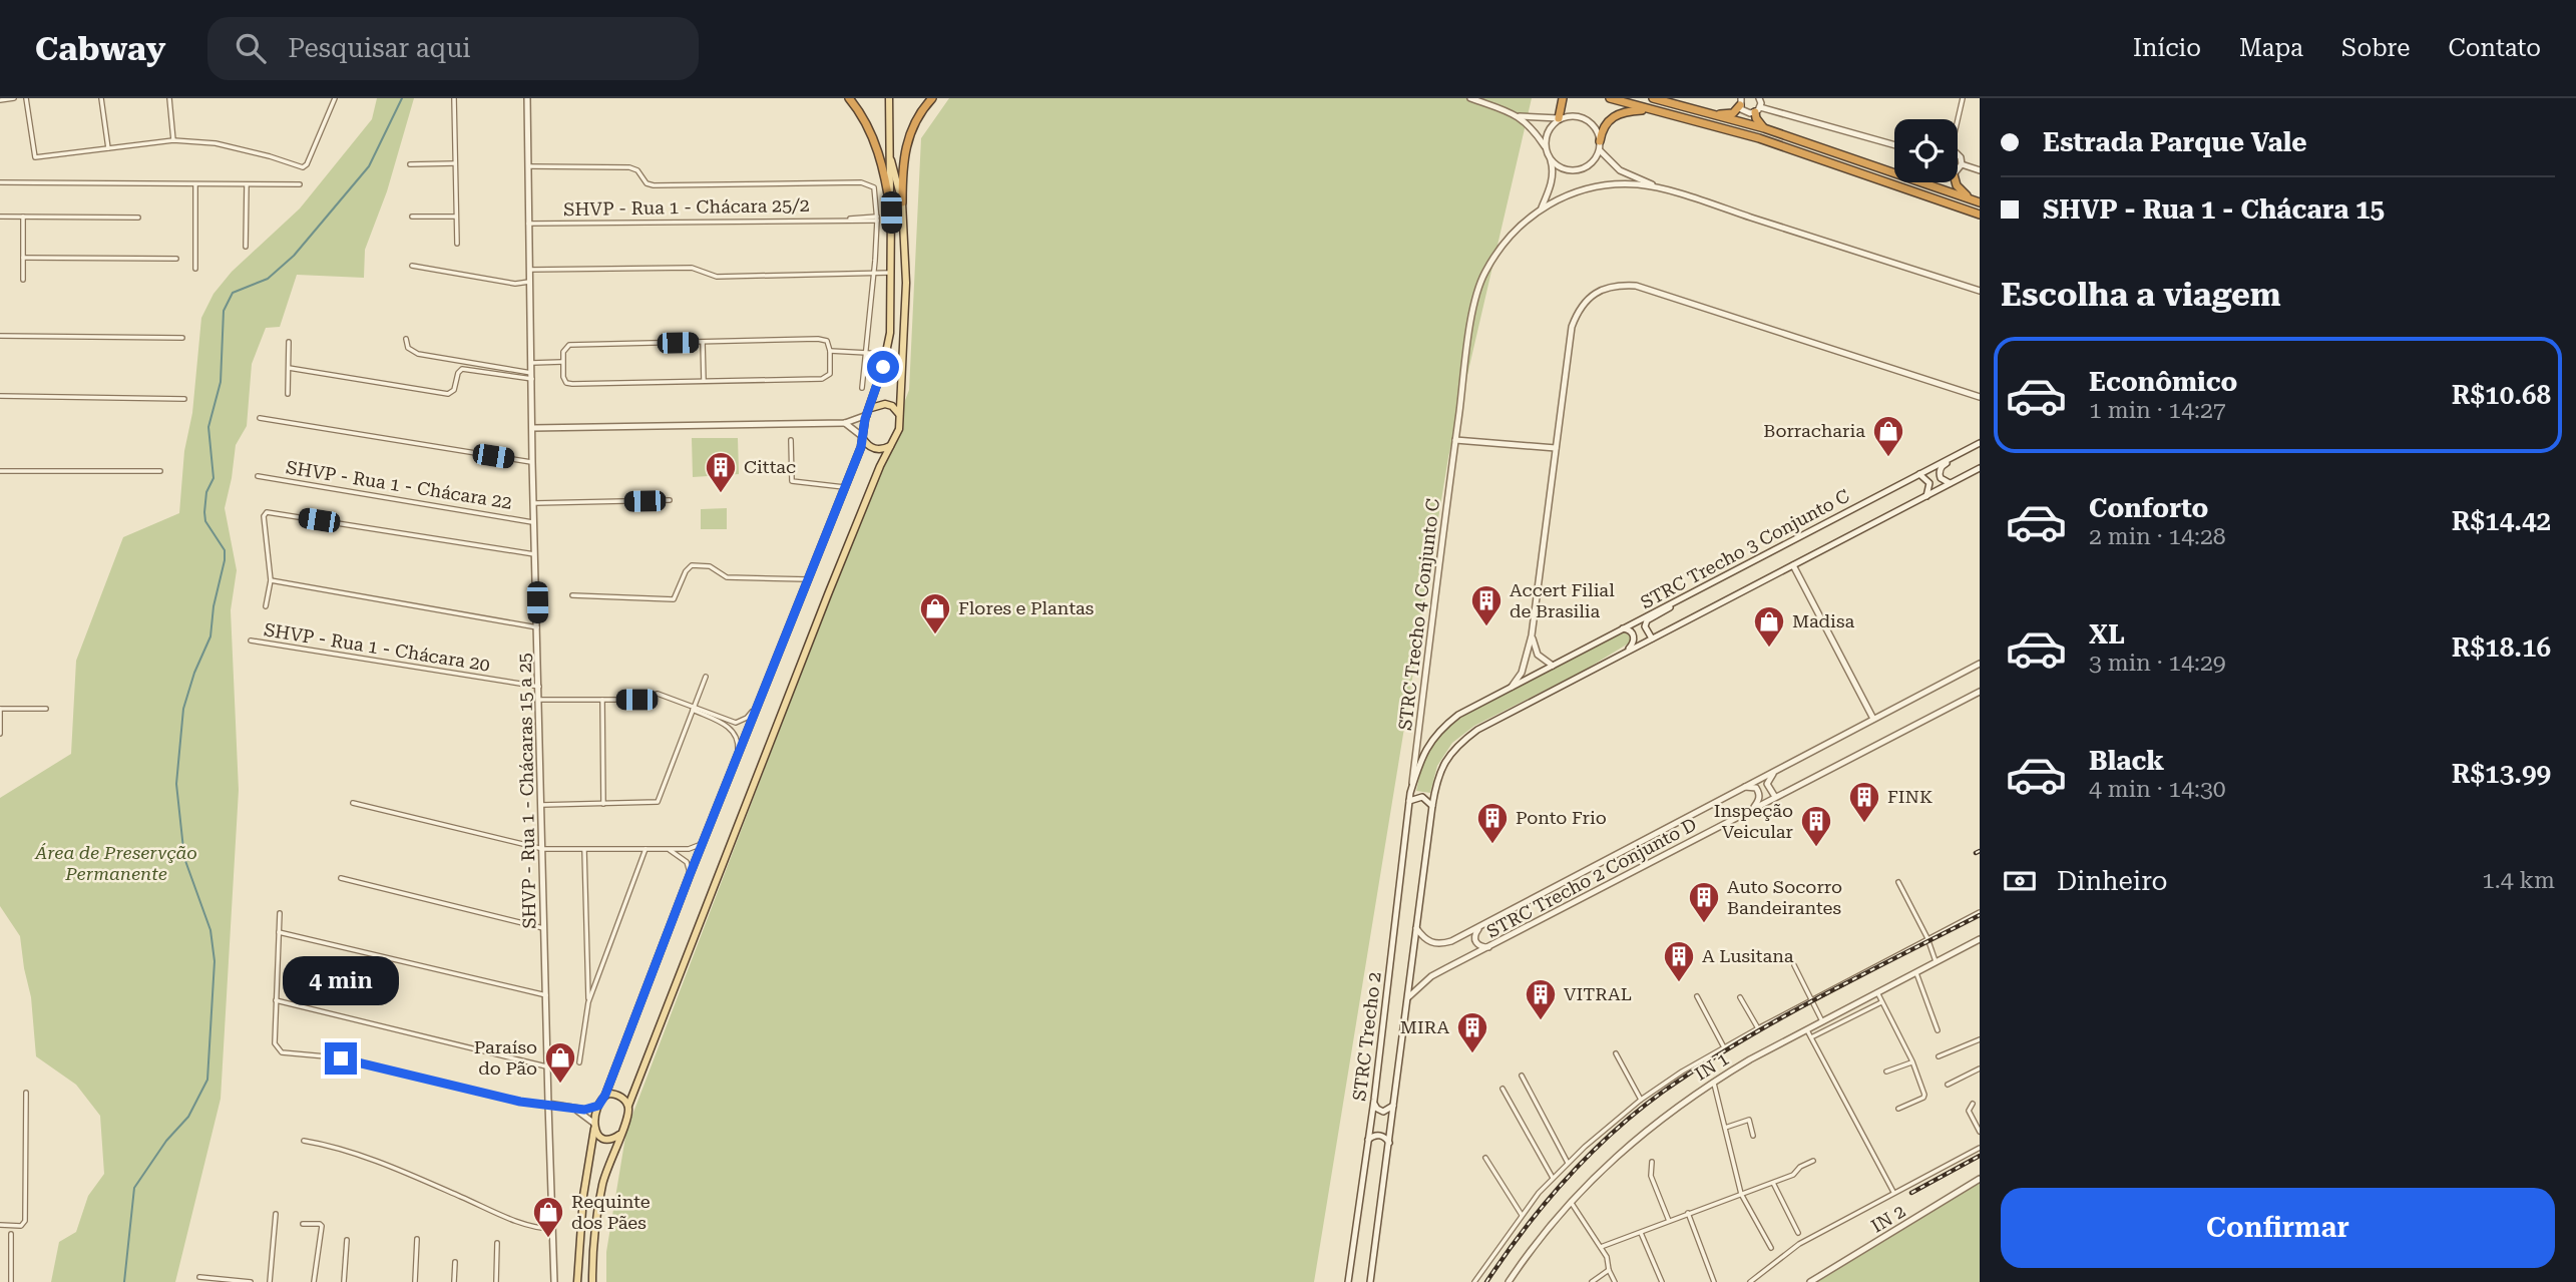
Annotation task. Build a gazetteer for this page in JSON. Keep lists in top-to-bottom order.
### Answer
{
  "streets": {
    "street": [
      "SHVP - Rua 1 - Chácara 25/2",
      "SHVP - Rua 1 - Chácara 22",
      "STRC Trecho 3 Conjunto C",
      "STRC Trecho 4 Conjunto C",
      "SHVP - Rua 1 - Chácara 20",
      "SHVP - Rua 1 - Chácaras 15 a 25",
      "STRC Trecho 2 Conjunto D",
      "STRC Trecho 2",
      "IN 1",
      "IN 2"
    ]
  },
  "crossings": [
    ["SHVP - Rua 1 - Chácara 25/2", "SHVP - Rua 1 - Chácaras 15 a 25"],
    ["SHVP - Rua 1 - Chácara 22", "SHVP - Rua 1 - Chácaras 15 a 25"],
    ["STRC Trecho 3 Conjunto C", "STRC Trecho 4 Conjunto C"],
    ["STRC Trecho 3 Conjunto C", "STRC Trecho 2"],
    ["STRC Trecho 4 Conjunto C", "STRC Trecho 2"],
    ["SHVP - Rua 1 - Chácara 20", "SHVP - Rua 1 - Chácaras 15 a 25"],
    ["STRC Trecho 2 Conjunto D", "STRC Trecho 2"]
  ],
  "parks": ["Área de Preservção Permanente"],
  "places": {
    "shop": [
      "Borracharia",
      "Flores e Plantas",
      "Madisa",
      "Paraíso do Pão",
      "Requinte dos Pães"
    ],
    "building": [
      "Cittac",
      "Accert Filial de Brasilia",
      "FINK",
      "Ponto Frio",
      "Inspeção Veicular",
      "Auto Socorro Bandeirantes",
      "A Lusitana",
      "VITRAL",
      "MIRA"
    ]
  },
  "page": {
    "header": "Cabway",
    "search": "Pesquisar aqui",
    "nav": [
      "Início",
      "Mapa",
      "Sobre",
      "Contato"
    ],
    "banner": ["Estrada Parque Vale", "SHVP - Rua 1 - Chácara 15"],
    "heading": "Escolha a viagem",
    "list": [
      {
        "name": "Econômico",
        "note": "1 min · 14:27",
        "value": "R$10.68"
      },
      {
        "name": "Conforto",
        "note": "2 min · 14:28",
        "value": "R$14.42"
      },
      {
        "name": "XL",
        "note": "3 min · 14:29",
        "value": "R$18.16"
      },
      {
        "name": "Black",
        "note": "4 min · 14:30",
        "value": "R$13.99"
      }
    ],
    "pay": ["Dinheiro", "1.4 km"],
    "bubble": "4 min",
    "buttons": "Confirmar"
  }
}
